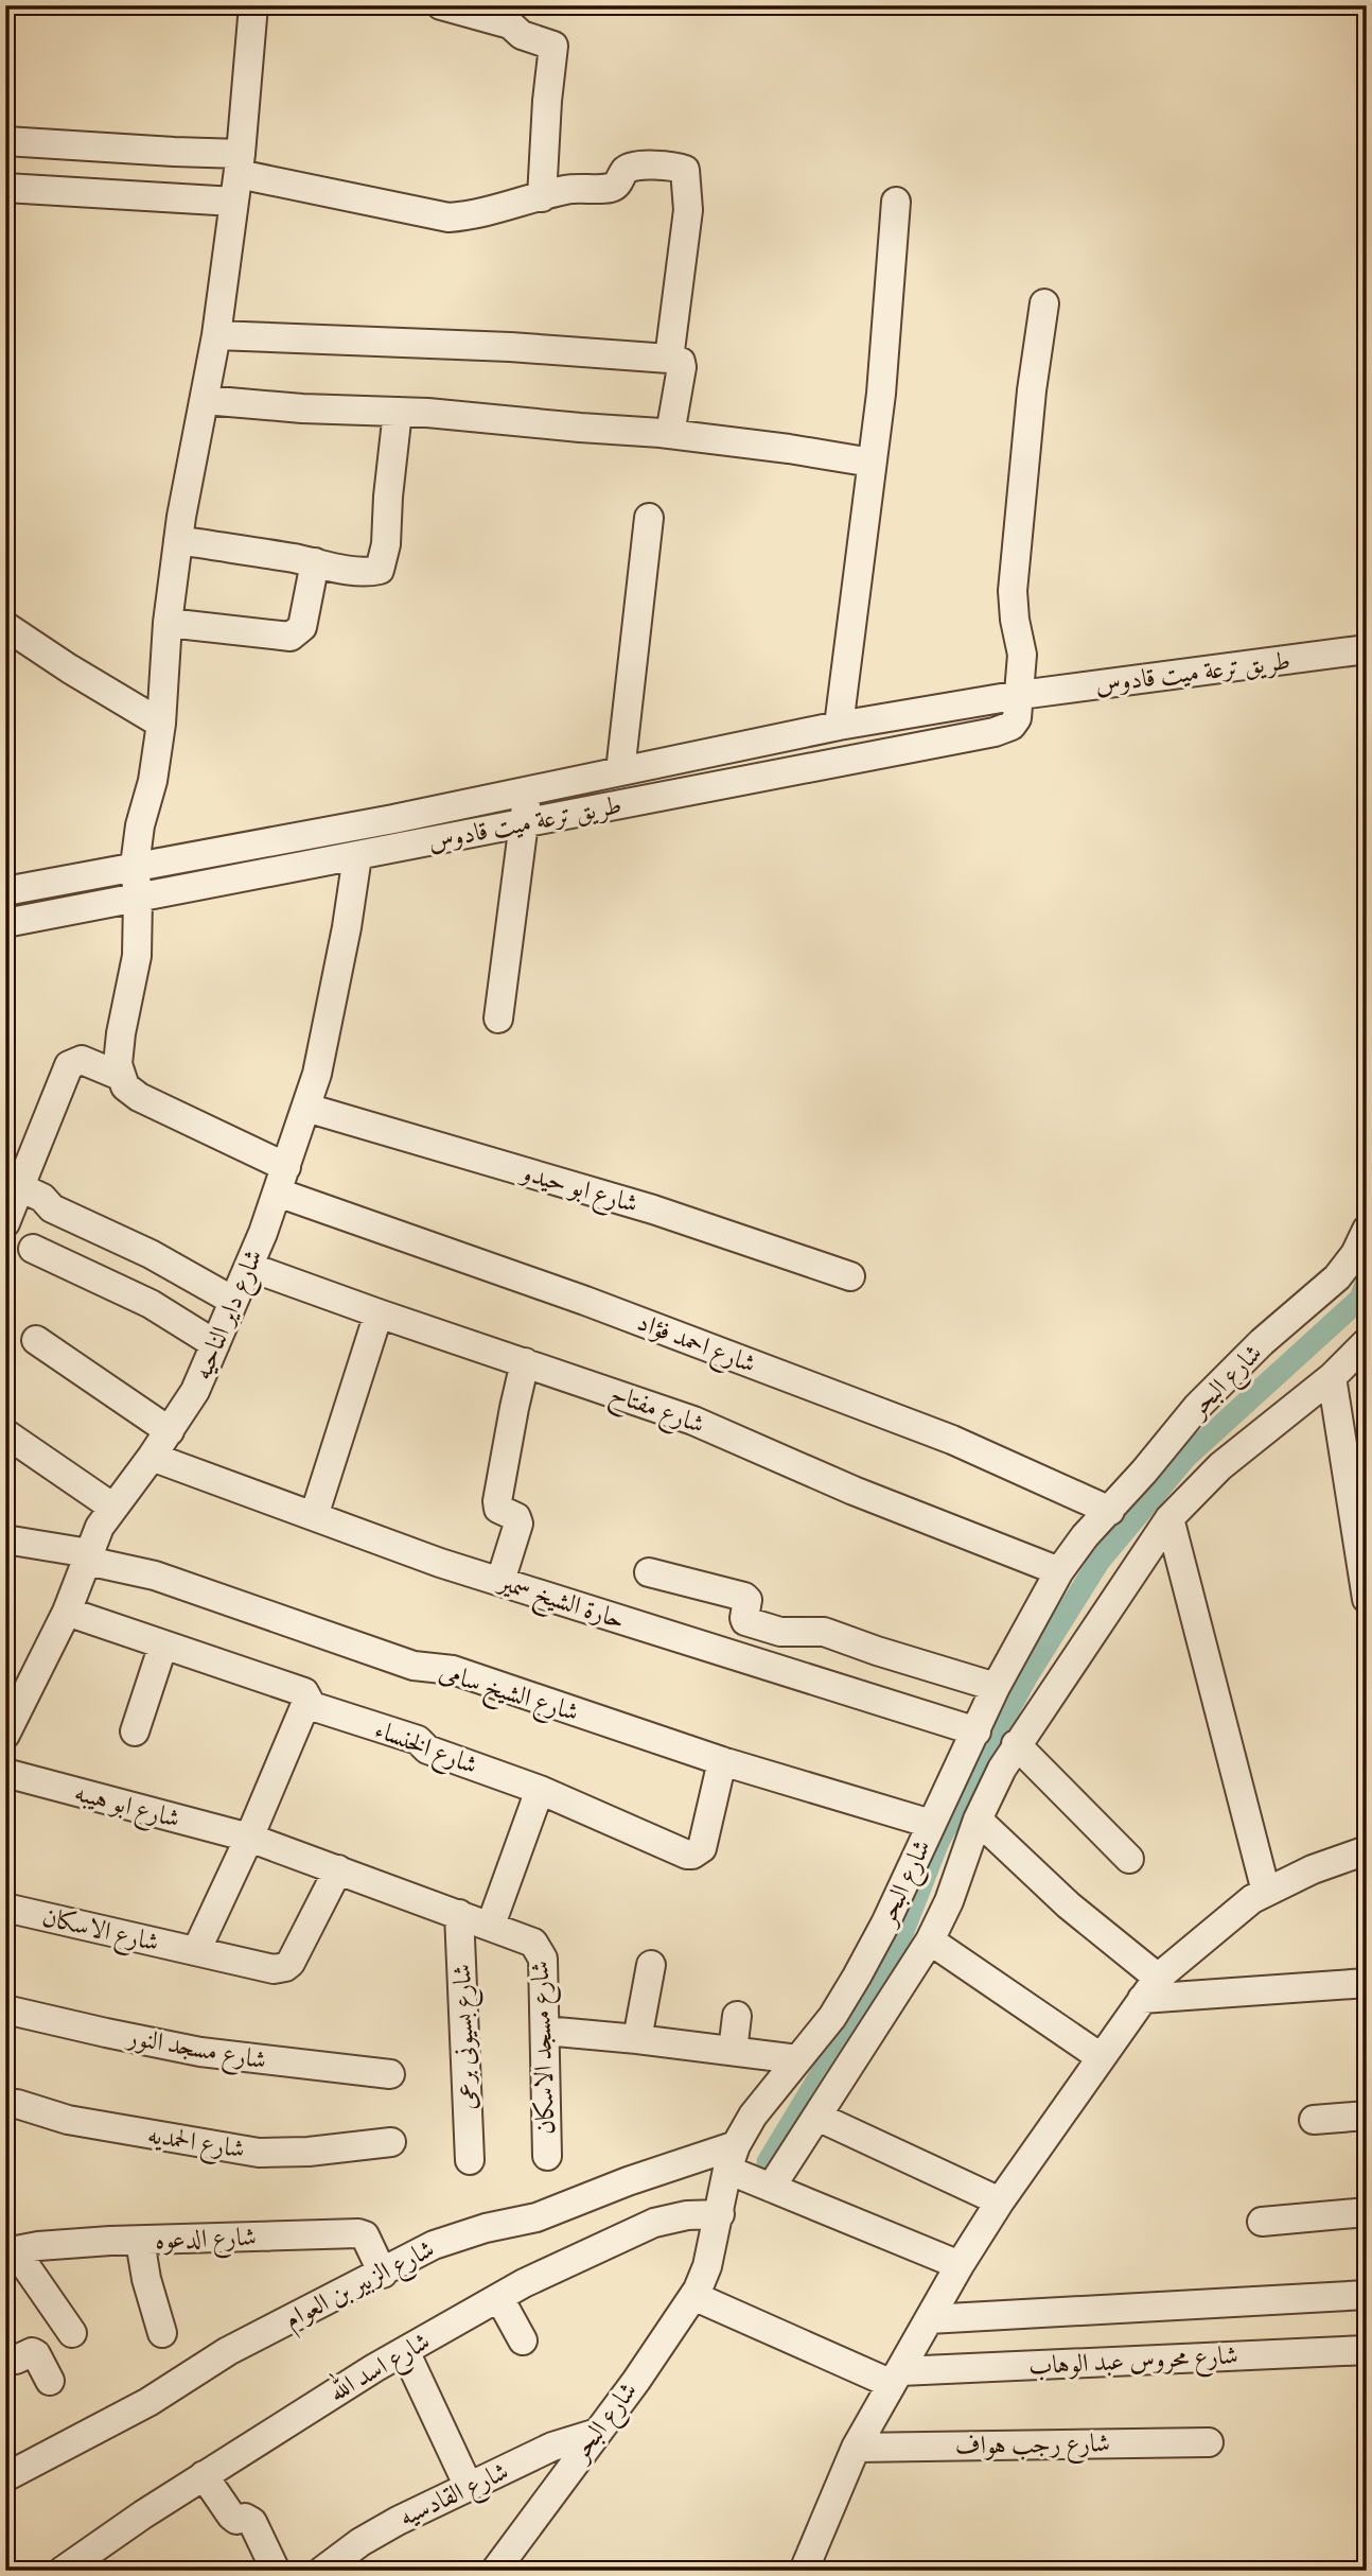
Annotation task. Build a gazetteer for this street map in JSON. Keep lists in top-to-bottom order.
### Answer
{
  "streets": {
    "street": [
      "طريق ترعة ميت قادوس",
      "شارع ابو حيدو",
      "شارع داير الناحيه",
      "شارع احمد فؤاد",
      "شارع البحر",
      "شارع مفتاح",
      "حارة الشيخ سمير",
      "شارع الشيخ سامى",
      "شارع الخنساء",
      "شارع ابو هيبه",
      "شارع الاسكان",
      "شارع بسيونى برعى",
      "شارع مسجد الاسكان",
      "شارع مسجد النور",
      "شارع الحمديه",
      "شارع الدعوه",
      "شارع الزبير بن العوام",
      "شارع محروس عبد الوهاب",
      "شارع اسد الله",
      "شارع رجب هواف",
      "شارع القادسيه"
    ]
  },
  "crossings": [
    ["طريق ترعة ميت قادوس", "شارع داير الناحيه"],
    ["شارع ابو حيدو", "شارع داير الناحيه"],
    ["شارع داير الناحيه", "شارع احمد فؤاد"],
    ["شارع داير الناحيه", "شارع مفتاح"],
    ["شارع داير الناحيه", "حارة الشيخ سمير"],
    ["شارع داير الناحيه", "شارع الشيخ سامى"],
    ["شارع داير الناحيه", "شارع الخنساء"],
    ["شارع احمد فؤاد", "شارع البحر"],
    ["شارع البحر", "شارع مفتاح"],
    ["شارع البحر", "حارة الشيخ سمير"],
    ["شارع البحر", "شارع الشيخ سامى"],
    ["شارع البحر", "شارع الزبير بن العوام"],
    ["شارع البحر", "شارع اسد الله"],
    ["شارع البحر", "شارع القادسيه"],
    ["شارع الشيخ سامى", "شارع الخنساء"],
    ["شارع الخنساء", "شارع الاسكان"],
    ["شارع ابو هيبه", "شارع الاسكان"],
    ["شارع الدعوه", "شارع الزبير بن العوام"]
  ]
}
